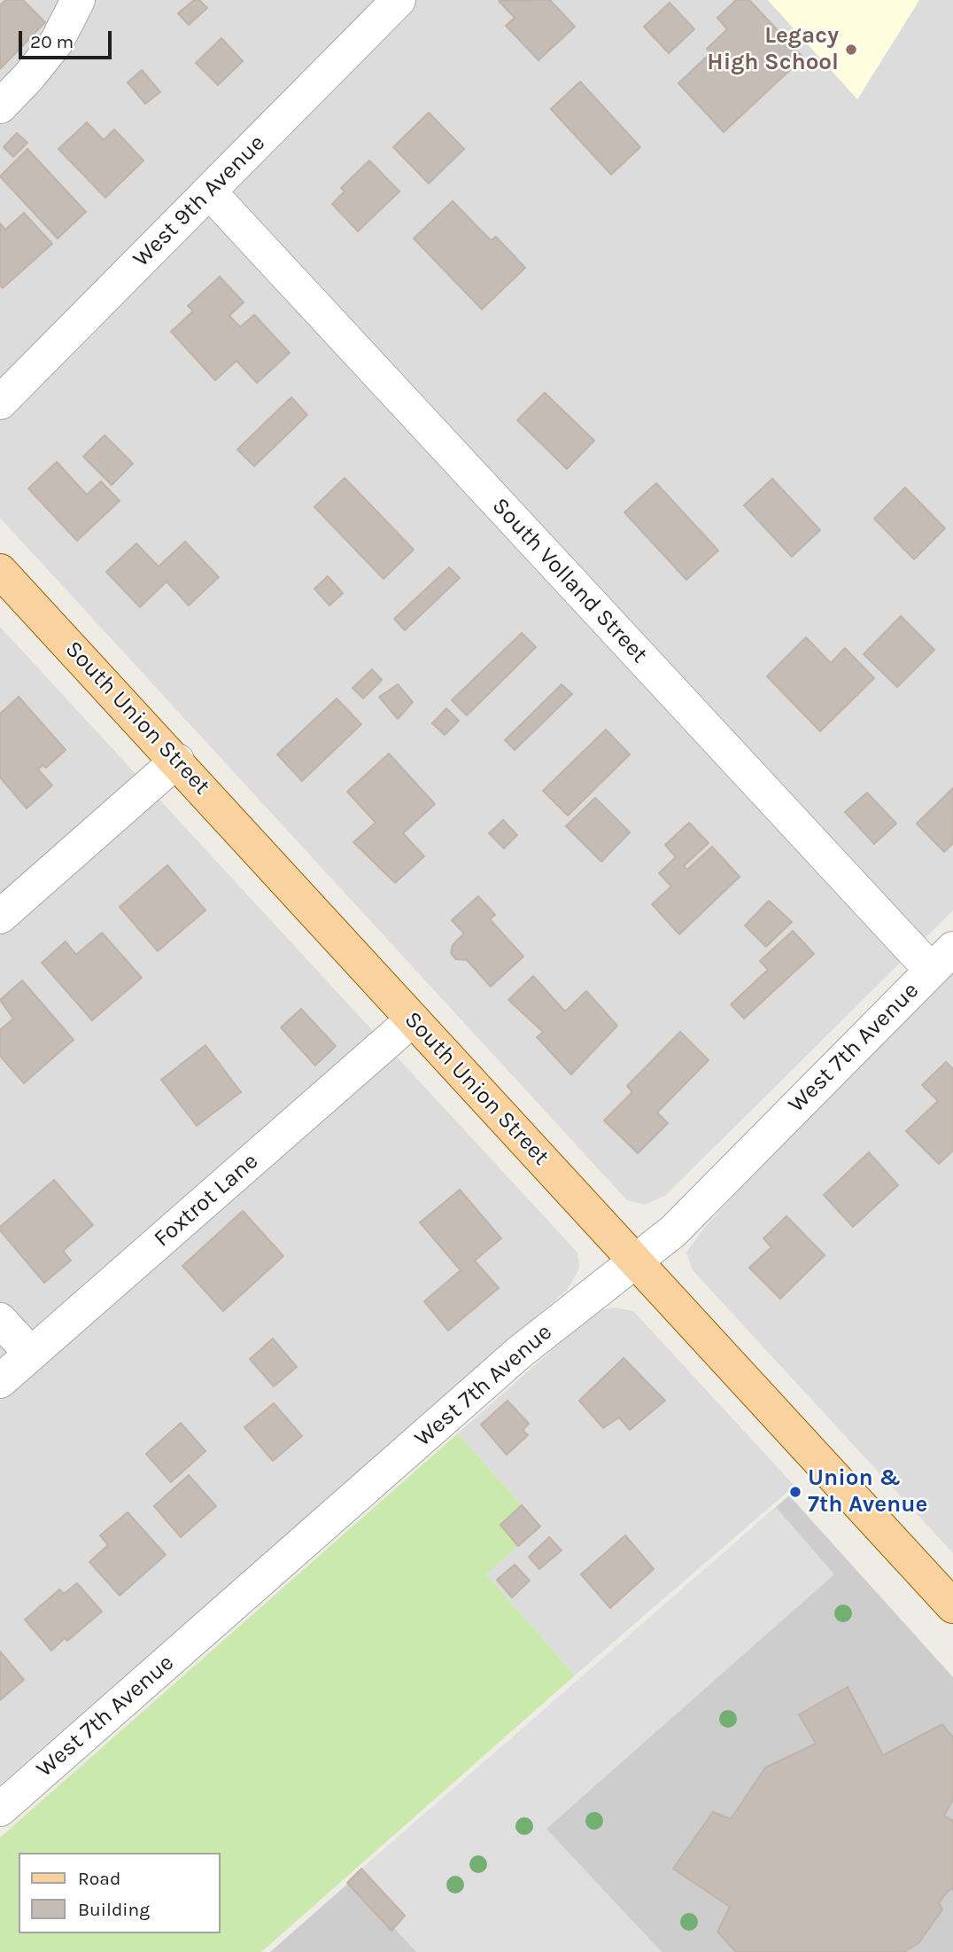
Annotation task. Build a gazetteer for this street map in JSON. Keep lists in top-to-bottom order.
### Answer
{
  "streets": {
    "main road": ["South Union Street"],
    "street": [
      "West 9th Avenue",
      "South Volland Street",
      "West 7th Avenue",
      "Foxtrot Lane"
    ]
  },
  "crossings": [
    ["West 9th Avenue", "South Volland Street"],
    ["South Volland Street", "West 7th Avenue"],
    ["South Union Street", "West 7th Avenue"],
    ["South Union Street", "Foxtrot Lane"]
  ],
  "places": ["Legacy High School", "Union & 7th Avenue"],
  "legend": ["Road", "Building"],
  "scale_bar": "20 m"
}
